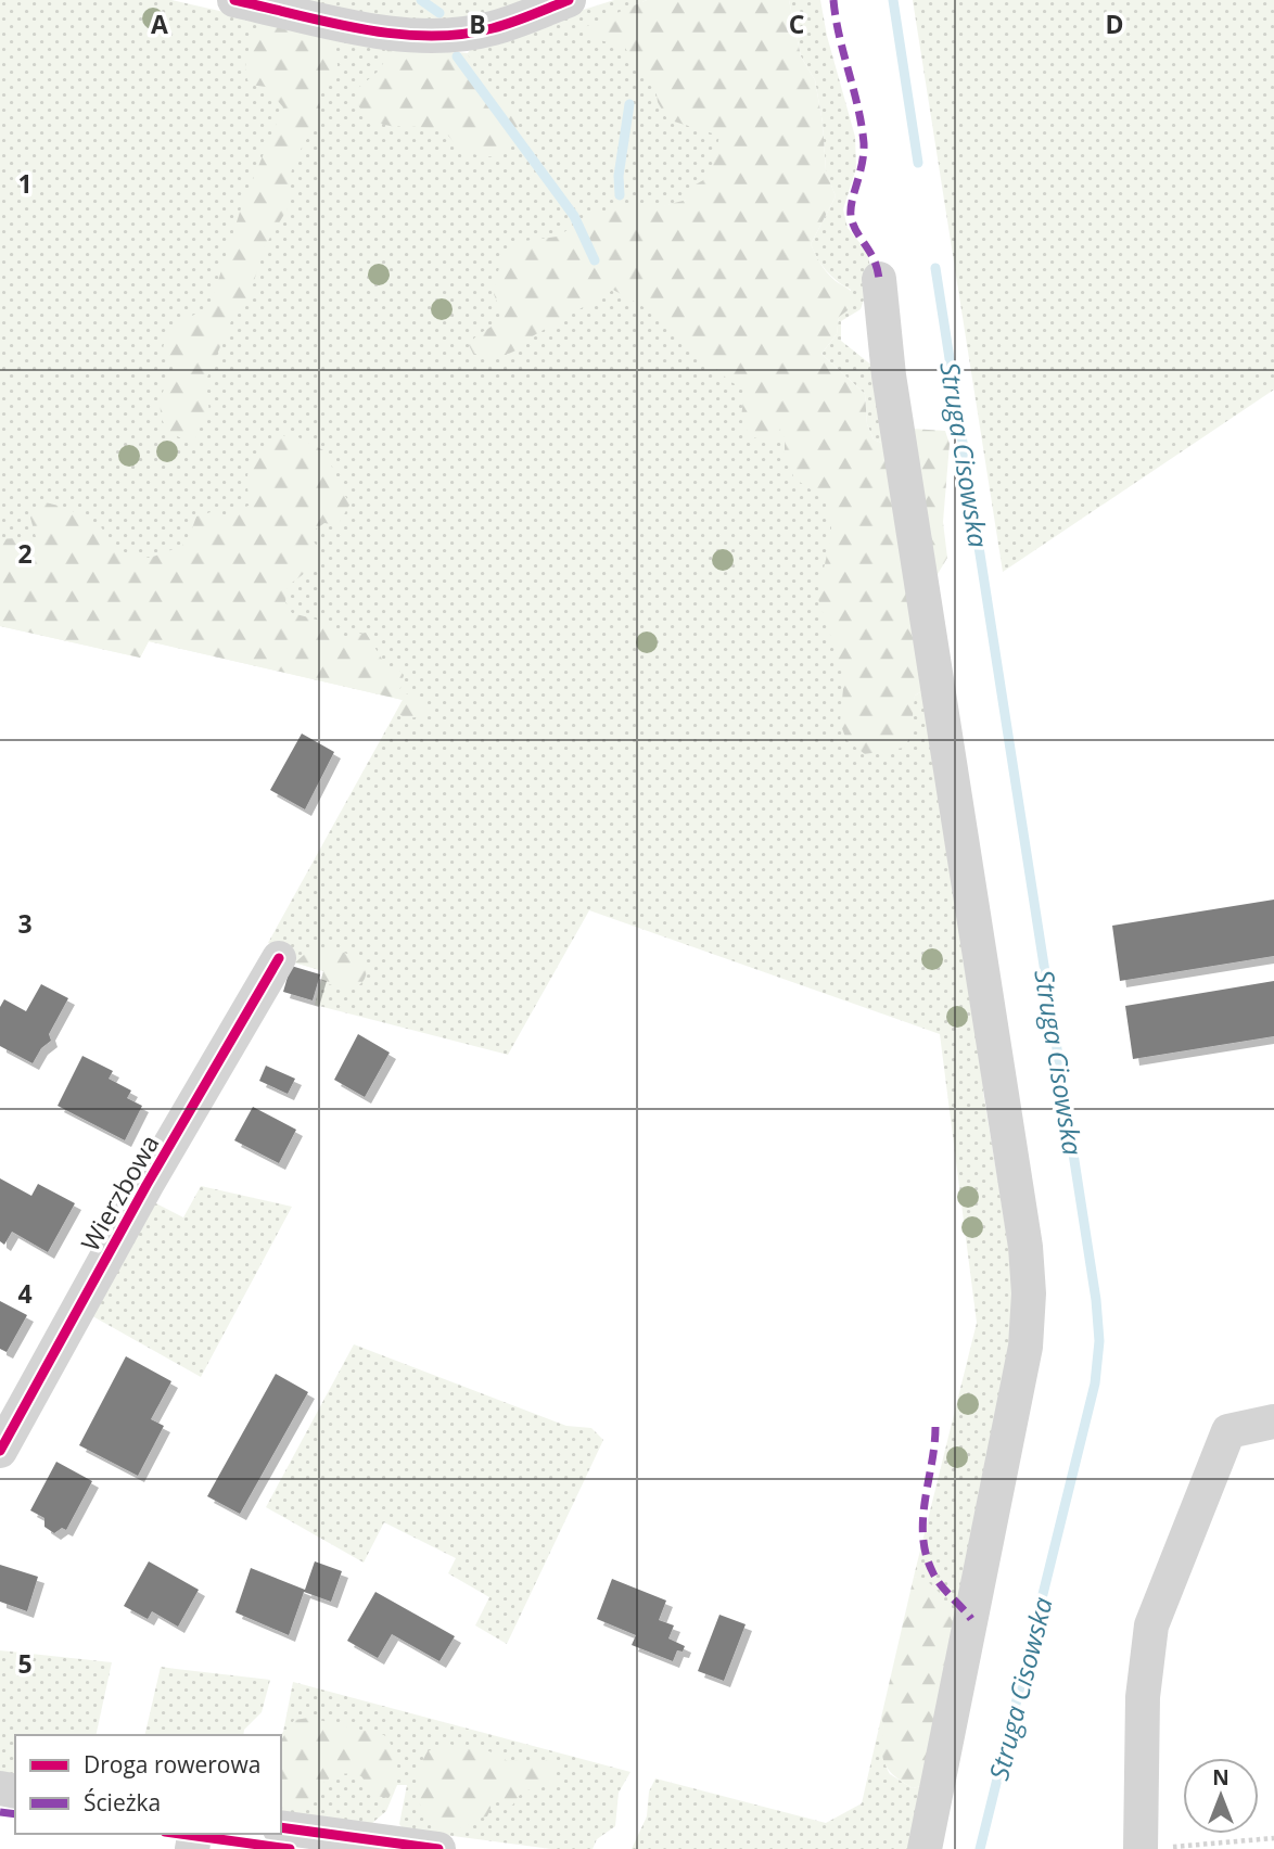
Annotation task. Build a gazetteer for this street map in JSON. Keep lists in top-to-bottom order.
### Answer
{
  "streets": {
    "street": ["Wierzbowa"]
  },
  "water": ["Struga Cisowska"],
  "legend": ["Droga rowerowa", "Ścieżka"],
  "north": "top",
  "grid": {
    "columns": [
      "A",
      "B",
      "C",
      "D"
    ],
    "rows": [
      "1",
      "2",
      "3",
      "4",
      "5"
    ]
  }
}
